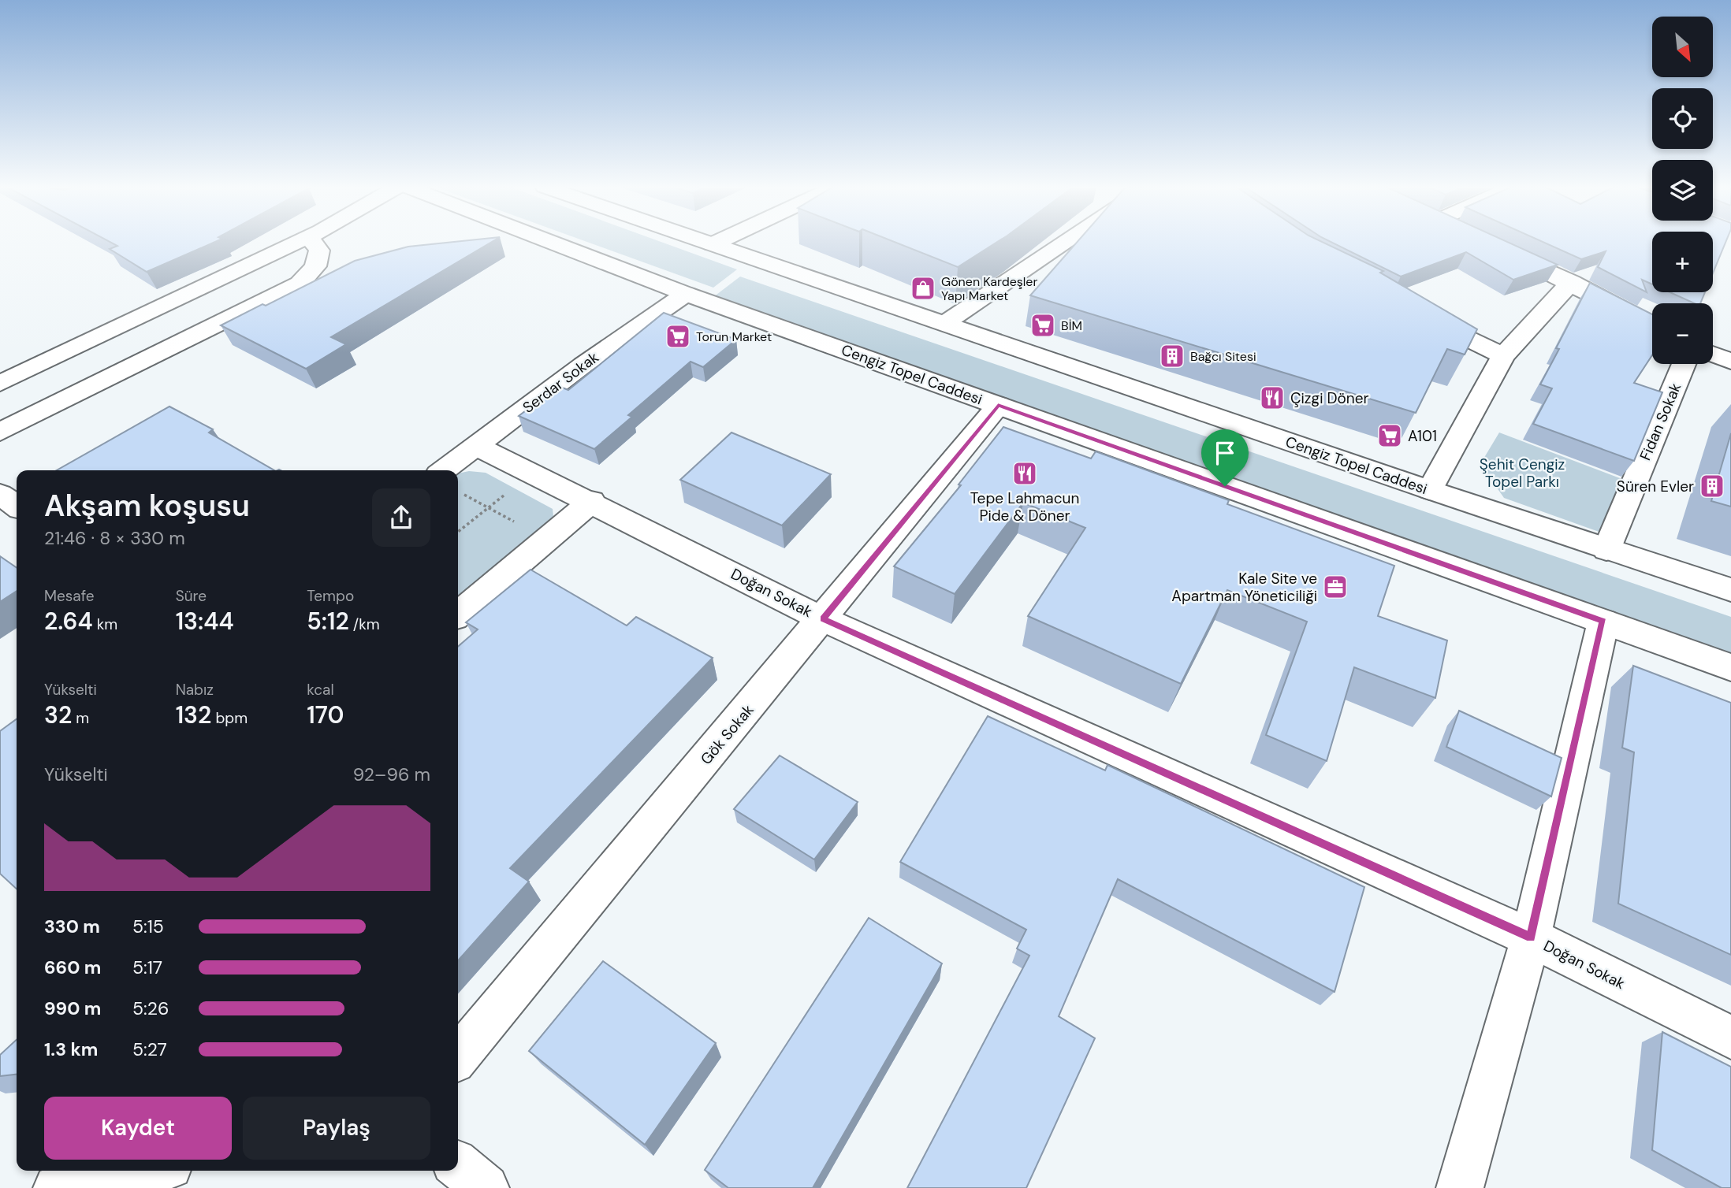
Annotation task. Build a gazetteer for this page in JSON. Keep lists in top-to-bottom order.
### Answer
{
  "streets": {
    "street": [
      "Cengiz Topel Caddesi",
      "Serdar Sokak",
      "Fidan Sokak",
      "Doğan Sokak",
      "Gök Sokak"
    ]
  },
  "crossings": [
    ["Cengiz Topel Caddesi", "Serdar Sokak"],
    ["Cengiz Topel Caddesi", "Fidan Sokak"],
    ["Cengiz Topel Caddesi", "Gök Sokak"],
    ["Serdar Sokak", "Doğan Sokak"],
    ["Doğan Sokak", "Gök Sokak"]
  ],
  "parks": ["Şehit Cengiz Topel Parkı"],
  "places": {
    "shop": ["Gönen Kardeşler Yapı Market"],
    "supermarket": ["BİM", "Torun Market", "A101"],
    "building": ["Bağcı Sitesi", "Süren Evler"],
    "restaurant": ["Çizgi Döner", "Tepe Lahmacun Pide & Döner"],
    "office": ["Kale Site ve Apartman Yöneticiliği"]
  },
  "north": "bottom right",
  "page": {
    "map_buttons": ["+", "−"],
    "heading": ["Akşam koşusu", "21:46 · 8 × 330 m"],
    "stats": [
      ["Mesafe", "2.64 km"],
      ["Süre", "13:44"],
      ["Tempo", "5:12 /km"],
      ["Yükselti", "32 m"],
      ["Nabız", "132 bpm"],
      ["kcal", "170"]
    ],
    "chart": ["Yükselti", "92–96 m"],
    "list": [
      {
        "name": "330 m",
        "note": "5:15"
      },
      {
        "name": "660 m",
        "note": "5:17"
      },
      {
        "name": "990 m",
        "note": "5:26"
      },
      {
        "name": "1.3 km",
        "note": "5:27"
      }
    ],
    "buttons": ["Kaydet", "Paylaş"]
  }
}
